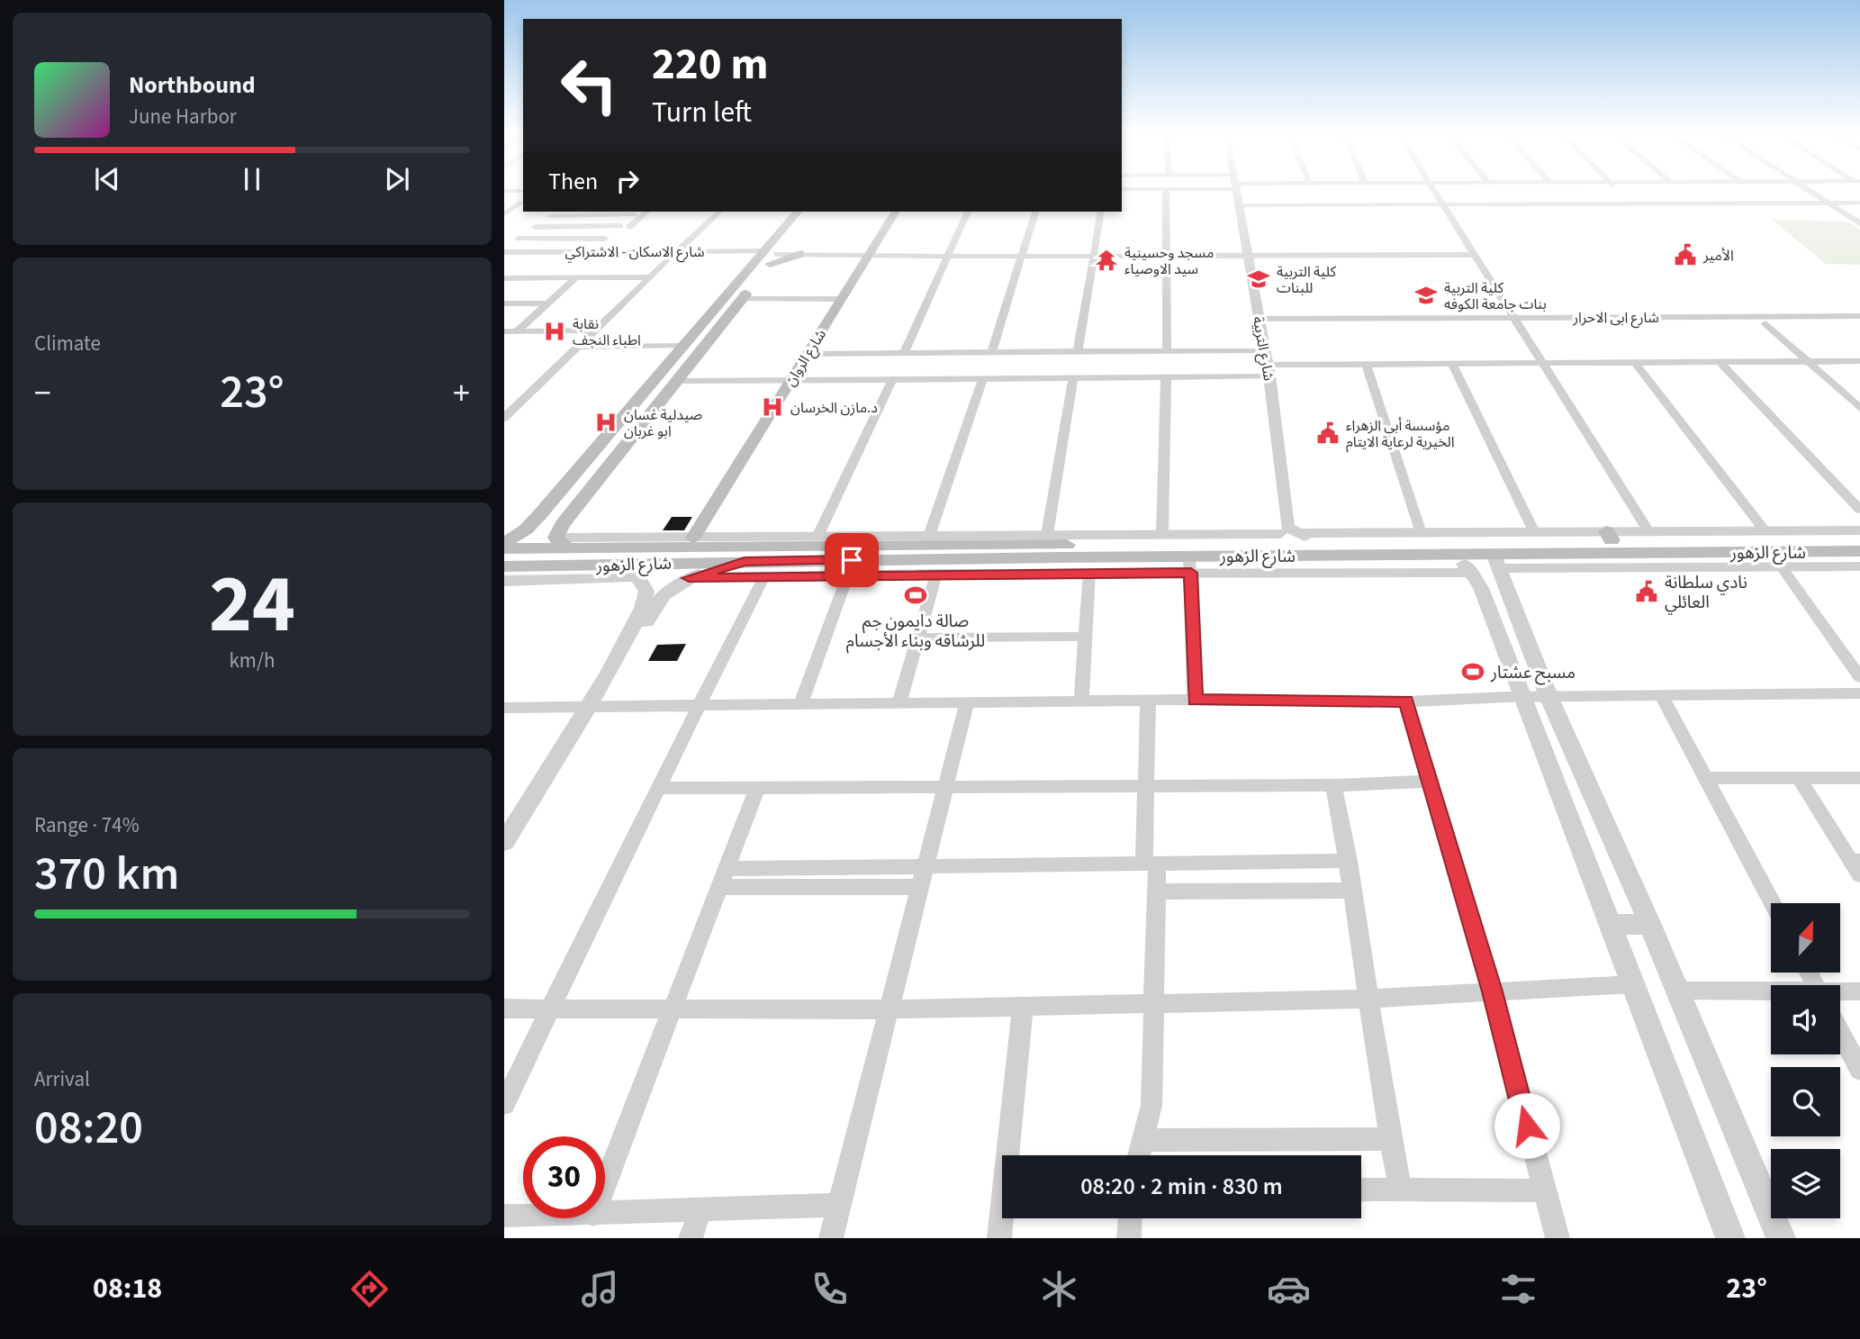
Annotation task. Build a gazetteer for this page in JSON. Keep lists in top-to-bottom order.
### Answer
{
  "streets": {
    "main road": ["شارع الروان", "شارع الزهور"],
    "street": ["شارع الاسكان - الاشتراكي", "شارع ابی الاحرار", "شارع التربية"]
  },
  "crossings": [
    ["شارع ابی الاحرار", "شارع التربية"],
    ["شارع التربية", "شارع الزهور"]
  ],
  "places": {
    "public building": ["الأمير", "مؤسسة أبي الزهراء الخيرية لرعاية الايتام", "نادي سلطانة العائلي"],
    "temple": ["مسجد وحسينية سيد الاوصياء"],
    "school or university": ["كلية التربية للبنات", "كلية التربية بنات جامعة الكوفه"],
    "hospital": ["نقابة اطباء النجف", "د.مازن الخرسان", "صيدلية غسان ابو غربان"],
    "sports": ["صالة دايمون جم للرشاقه وبناء الأجسام", "مسبح عشتار"]
  },
  "north": "top",
  "page": {
    "turn": ["220 m", "Turn left"],
    "song": ["Northbound", "June Harbor"],
    "then": "Then",
    "tile": [
      "Climate",
      ["24", "km/h"],
      ["Range · 74%", "370 km"],
      ["Arrival", "08:20"]
    ],
    "heat": ["−", "23°", "+"],
    "limit": "30",
    "trip": "08:20 · 2 min · 830 m",
    "tabs": ["08:18", "23°"]
  }
}
